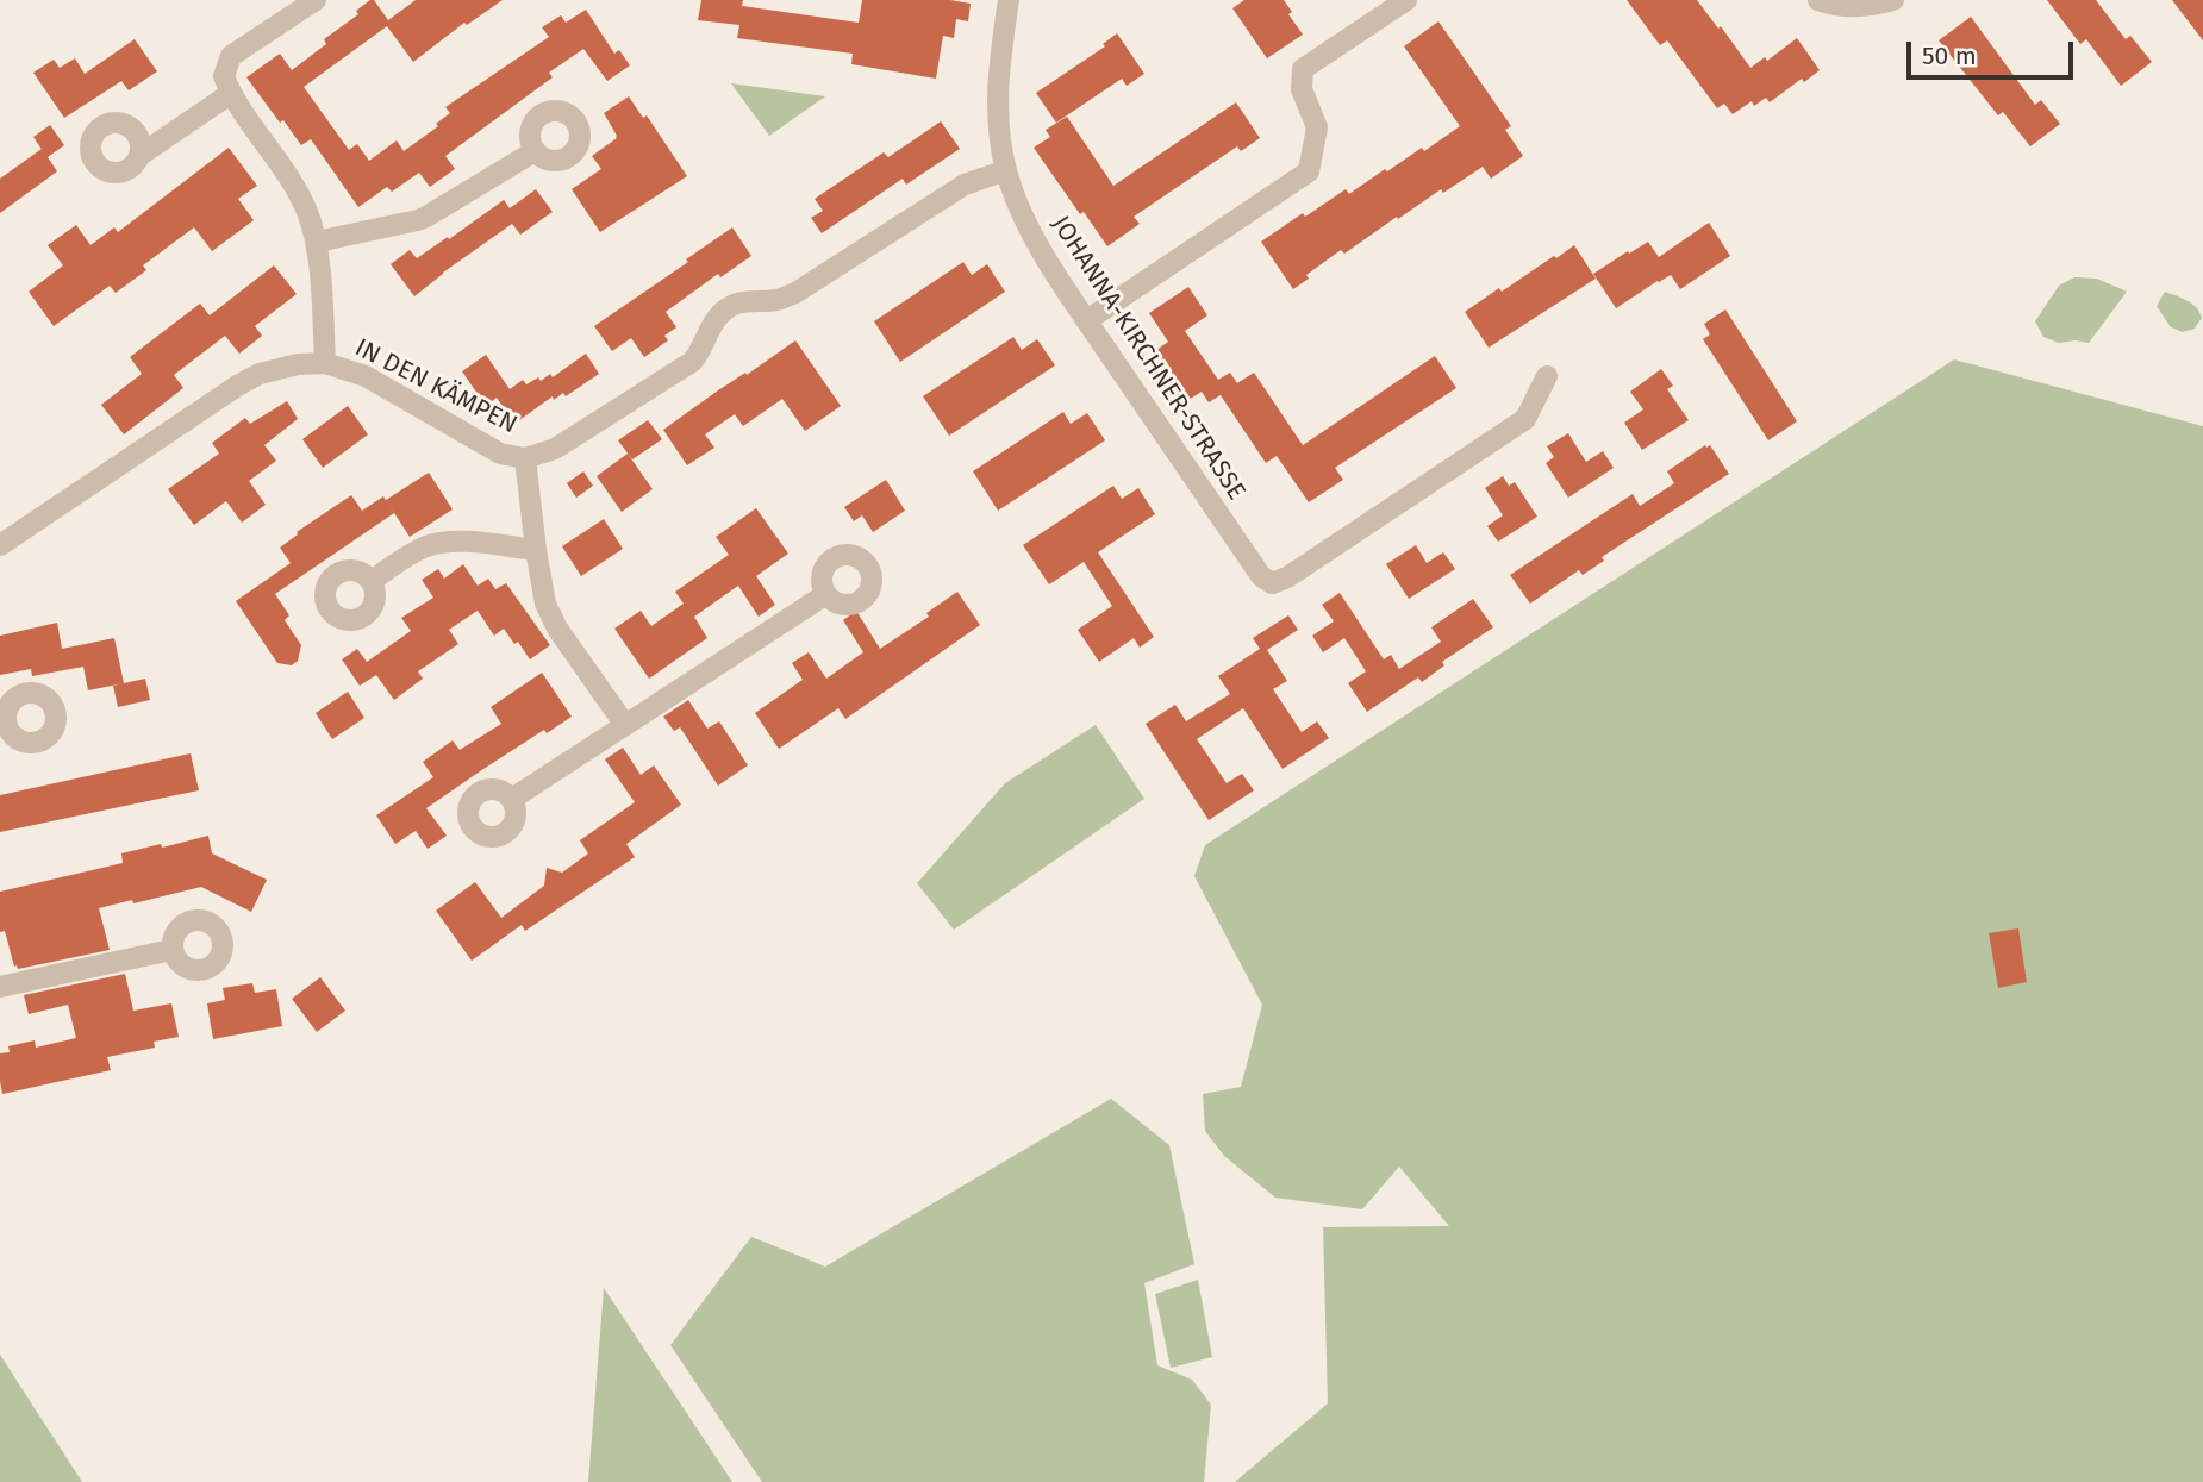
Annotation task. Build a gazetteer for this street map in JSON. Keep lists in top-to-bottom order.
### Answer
{
  "streets": {
    "street": ["JOHANNA-KIRCHNER-STRASSE", "IN DEN KÄMPEN"]
  },
  "crossings": [
    ["JOHANNA-KIRCHNER-STRASSE", "IN DEN KÄMPEN"]
  ],
  "scale_bar": "50 m"
}
